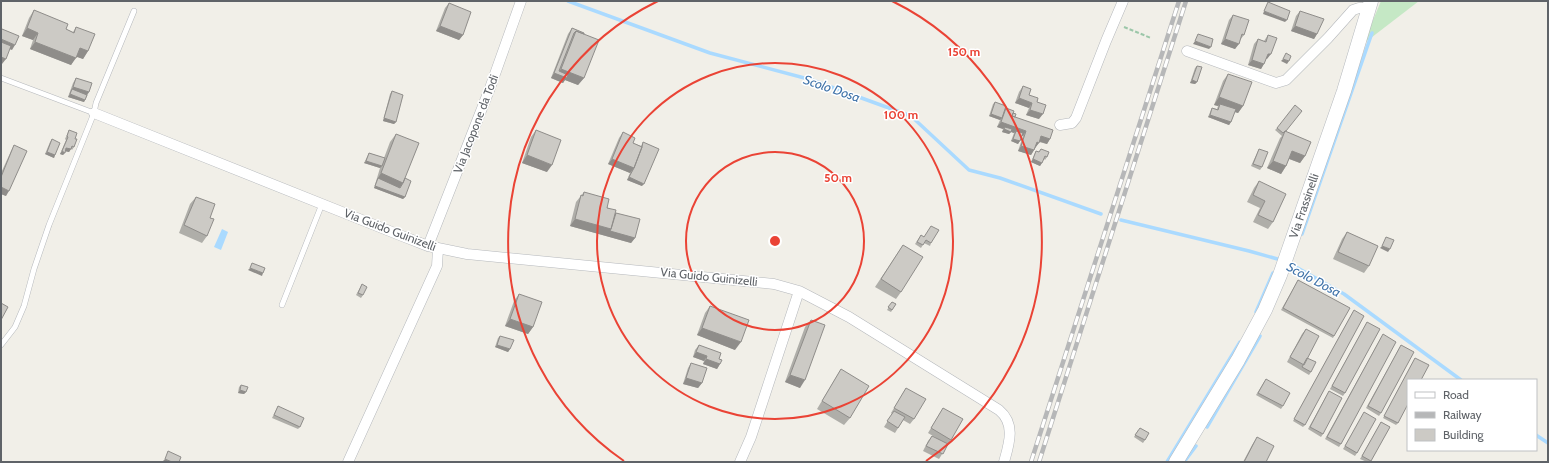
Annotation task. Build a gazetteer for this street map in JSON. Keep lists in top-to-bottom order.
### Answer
{
  "streets": {
    "street": ["Via Jacopone da Todi", "Via Frassinelli", "Via Guido Guinizelli"]
  },
  "crossings": [
    ["Via Jacopone da Todi", "Via Guido Guinizelli"]
  ],
  "water": ["Scolo Dosa"],
  "legend": ["Road", "Railway", "Building"],
  "rings": ["150 m", "100 m", "50 m"]
}
